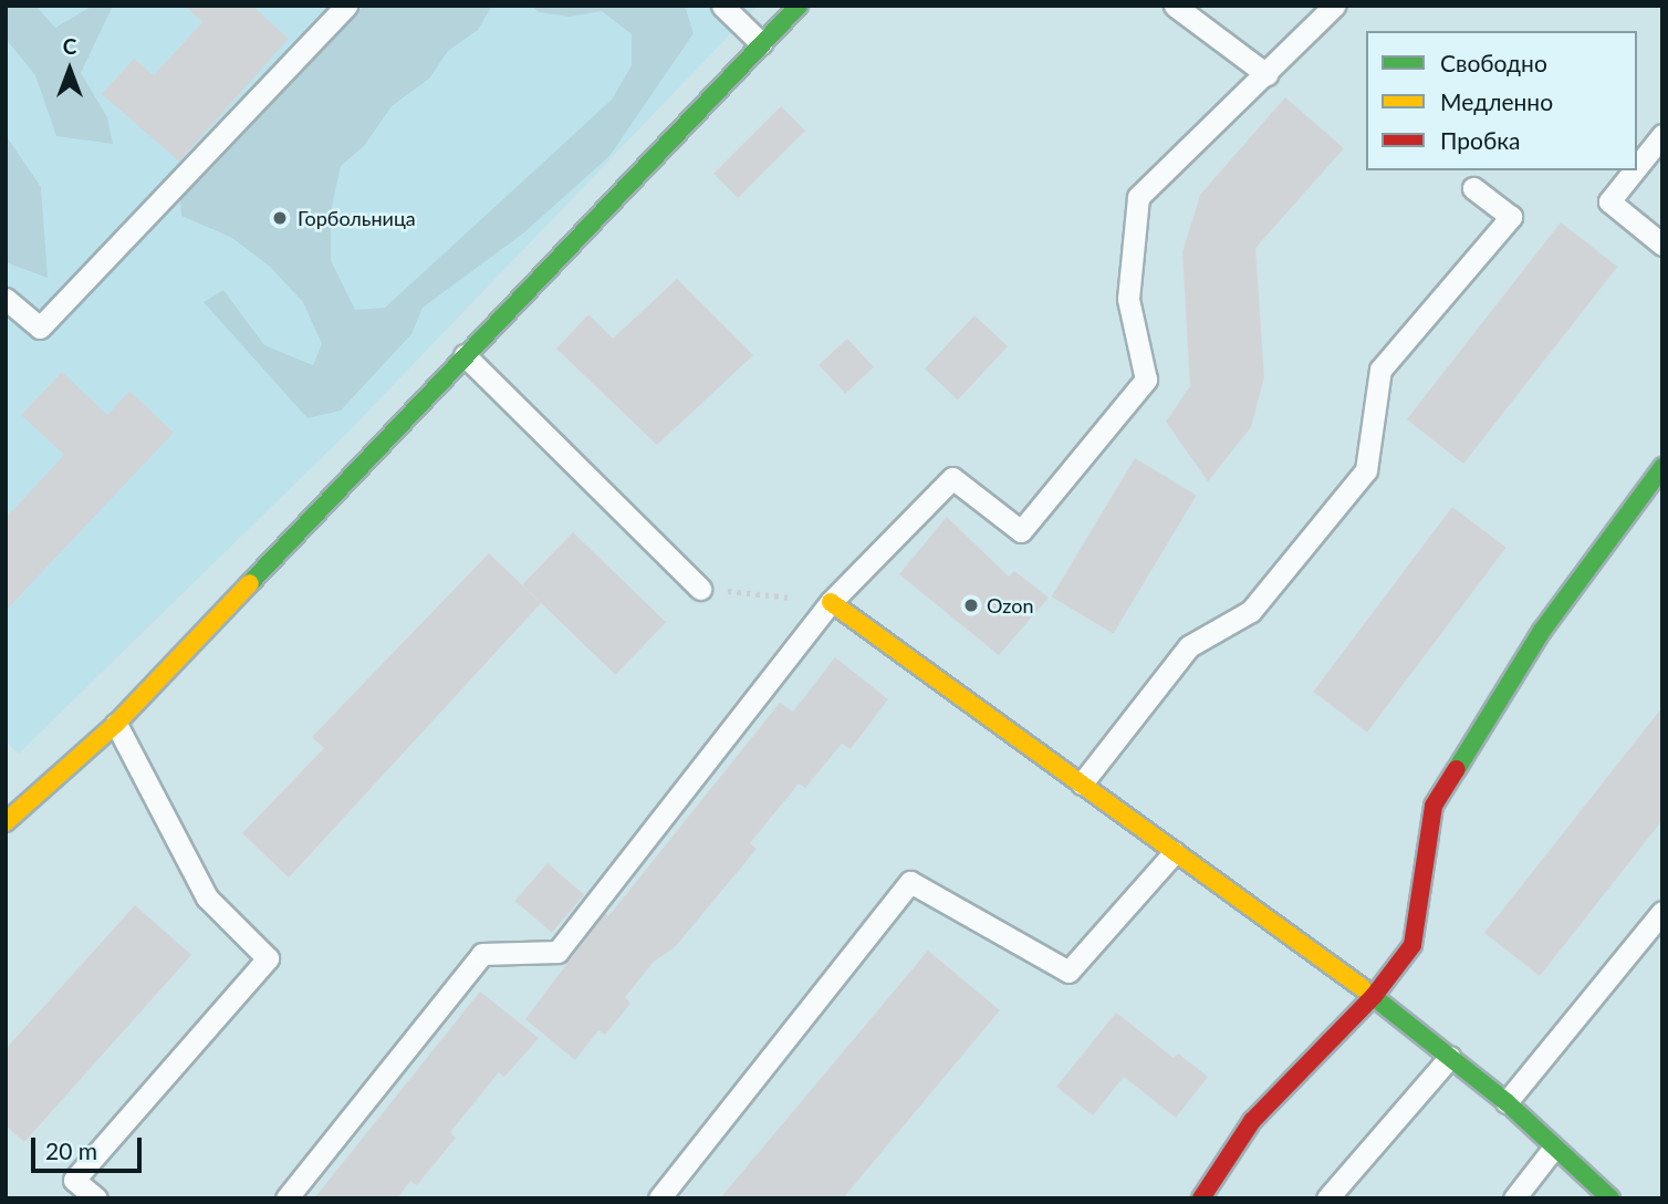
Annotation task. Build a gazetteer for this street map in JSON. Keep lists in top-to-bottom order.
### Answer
{
  "places": ["Горбольница", "Ozon"],
  "legend": ["Свободно", "Медленно", "Пробка"],
  "scale_bar": "20 m",
  "north": "top"
}
